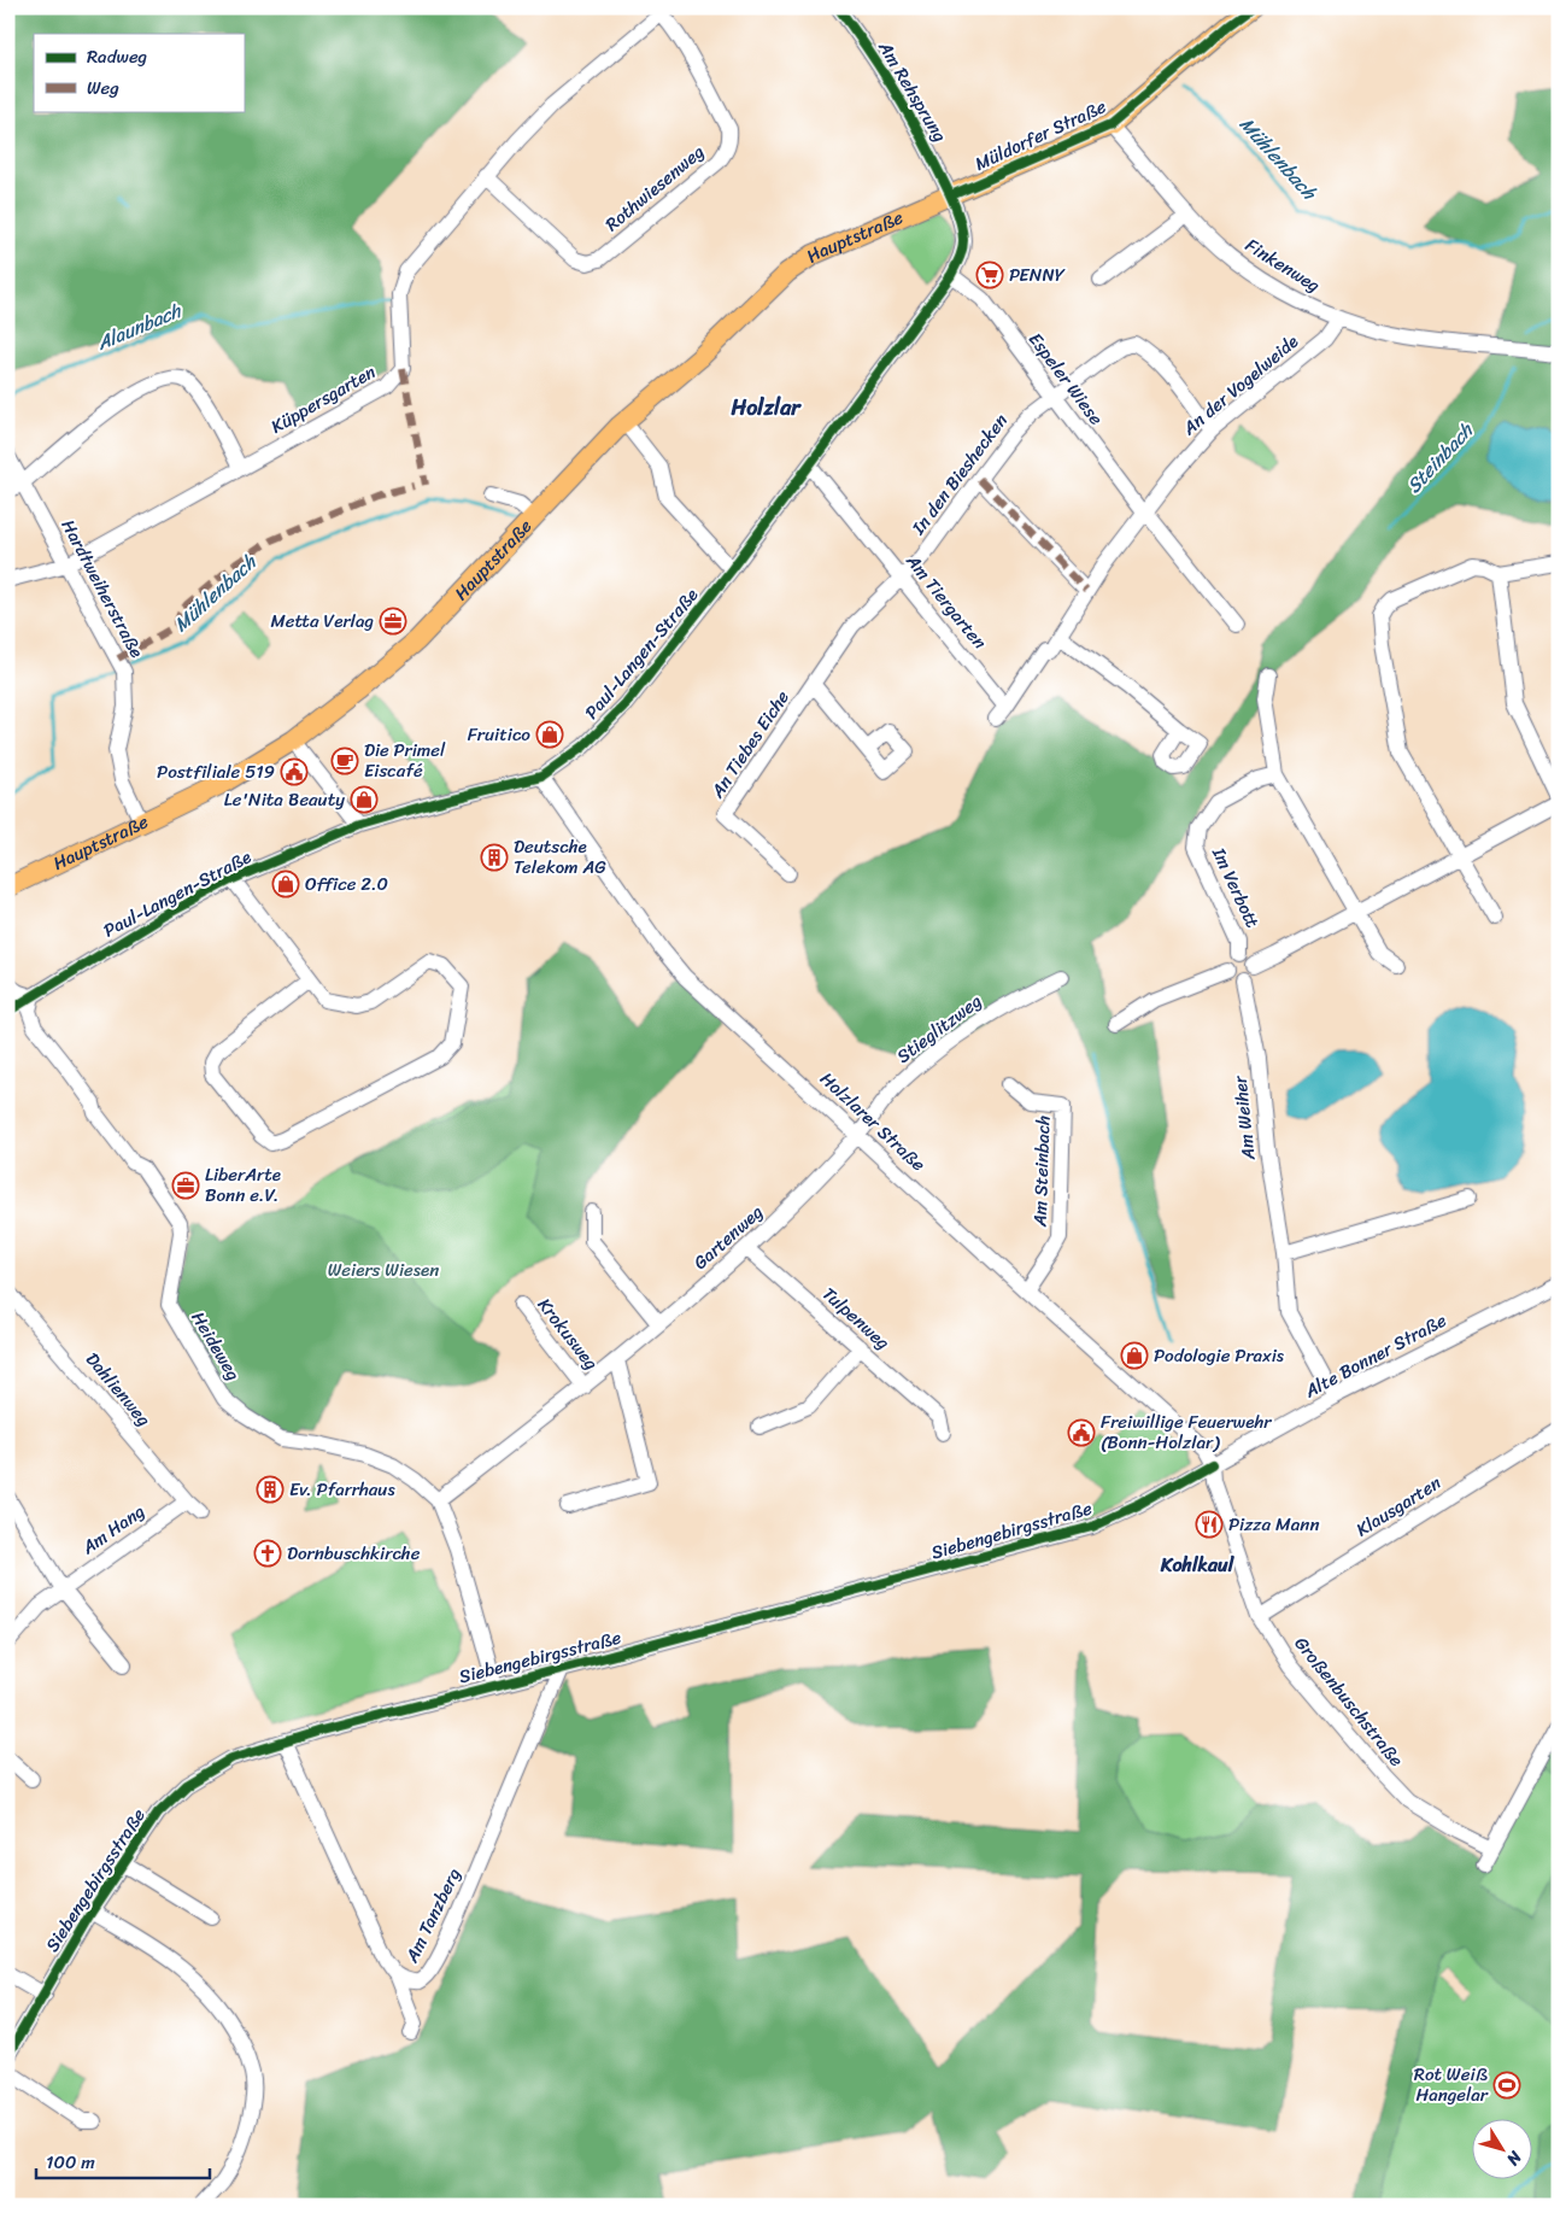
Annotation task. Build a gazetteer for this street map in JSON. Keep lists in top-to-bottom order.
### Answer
{
  "streets": {
    "main road": ["Müldorfer Straße", "Hauptstraße"],
    "street": [
      "Am Rehsprung",
      "Rothwiesenweg",
      "Finkenweg",
      "Espeler Wiese",
      "An der Vogelweide",
      "Küppersgarten",
      "In den Bieshecken",
      "Hardtweiherstraße",
      "Am Tiergarten",
      "Paul-Langen-Straße",
      "An Tiebes Eiche",
      "Im Verbott",
      "Stieglitzweg",
      "Am Weiher",
      "Holzlarer Straße",
      "Am Steinbach",
      "Gartenweg",
      "Tulpenweg",
      "Krokusweg",
      "Heideweg",
      "Alte Bonner Straße",
      "Dahlienweg",
      "Klausgarten",
      "Am Hang",
      "Siebengebirgsstraße",
      "Großenbuschstraße",
      "Am Tanzberg"
    ]
  },
  "crossings": [
    ["Am Rehsprung", "Müldorfer Straße"],
    ["Am Rehsprung", "Hauptstraße"],
    ["Am Rehsprung", "Paul-Langen-Straße"],
    ["Müldorfer Straße", "Hauptstraße"],
    ["Müldorfer Straße", "Finkenweg"],
    ["Müldorfer Straße", "Paul-Langen-Straße"],
    ["Rothwiesenweg", "Küppersgarten"],
    ["Hauptstraße", "Hardtweiherstraße"],
    ["Hauptstraße", "Paul-Langen-Straße"],
    ["Finkenweg", "An der Vogelweide"],
    ["Espeler Wiese", "An der Vogelweide"],
    ["Espeler Wiese", "In den Bieshecken"],
    ["Espeler Wiese", "Paul-Langen-Straße"],
    ["An der Vogelweide", "In den Bieshecken"],
    ["An der Vogelweide", "Am Tiergarten"],
    ["Küppersgarten", "Hardtweiherstraße"],
    ["In den Bieshecken", "Am Tiergarten"],
    ["In den Bieshecken", "An Tiebes Eiche"],
    ["Am Tiergarten", "Paul-Langen-Straße"],
    ["Am Tiergarten", "An Tiebes Eiche"],
    ["Paul-Langen-Straße", "Holzlarer Straße"],
    ["Paul-Langen-Straße", "Heideweg"],
    ["Im Verbott", "Am Weiher"],
    ["Stieglitzweg", "Holzlarer Straße"],
    ["Stieglitzweg", "Gartenweg"],
    ["Am Weiher", "Alte Bonner Straße"],
    ["Holzlarer Straße", "Am Steinbach"],
    ["Holzlarer Straße", "Gartenweg"],
    ["Holzlarer Straße", "Alte Bonner Straße"],
    ["Holzlarer Straße", "Siebengebirgsstraße"],
    ["Holzlarer Straße", "Großenbuschstraße"],
    ["Gartenweg", "Tulpenweg"],
    ["Gartenweg", "Krokusweg"],
    ["Gartenweg", "Heideweg"],
    ["Heideweg", "Siebengebirgsstraße"],
    ["Alte Bonner Straße", "Siebengebirgsstraße"],
    ["Alte Bonner Straße", "Großenbuschstraße"],
    ["Dahlienweg", "Am Hang"],
    ["Klausgarten", "Großenbuschstraße"],
    ["Siebengebirgsstraße", "Großenbuschstraße"],
    ["Siebengebirgsstraße", "Am Tanzberg"]
  ],
  "districts": ["Holzlar", "Kohlkaul"],
  "water": ["Mühlenbach", "Alaunbach", "Steinbach"],
  "parks": ["Weiers Wiesen"],
  "places": {
    "supermarket": ["PENNY"],
    "office": ["Metta Verlag", "LiberArte Bonn e.V."],
    "shop": [
      "Fruitico",
      "Le'Nita Beauty",
      "Office 2.0",
      "Podologie Praxis"
    ],
    "cafe": ["Die Primel Eiscafé"],
    "public building": ["Postfiliale 519", "Freiwillige Feuerwehr (Bonn-Holzlar)"],
    "building": ["Deutsche Telekom AG", "Ev. Pfarrhaus"],
    "restaurant": ["Pizza Mann"],
    "church": ["Dornbuschkirche"],
    "sports": ["Rot Weiß Hangelar"]
  },
  "legend": ["Radweg", "Weg"],
  "scale_bar": "100 m",
  "north": "bottom right"
}
